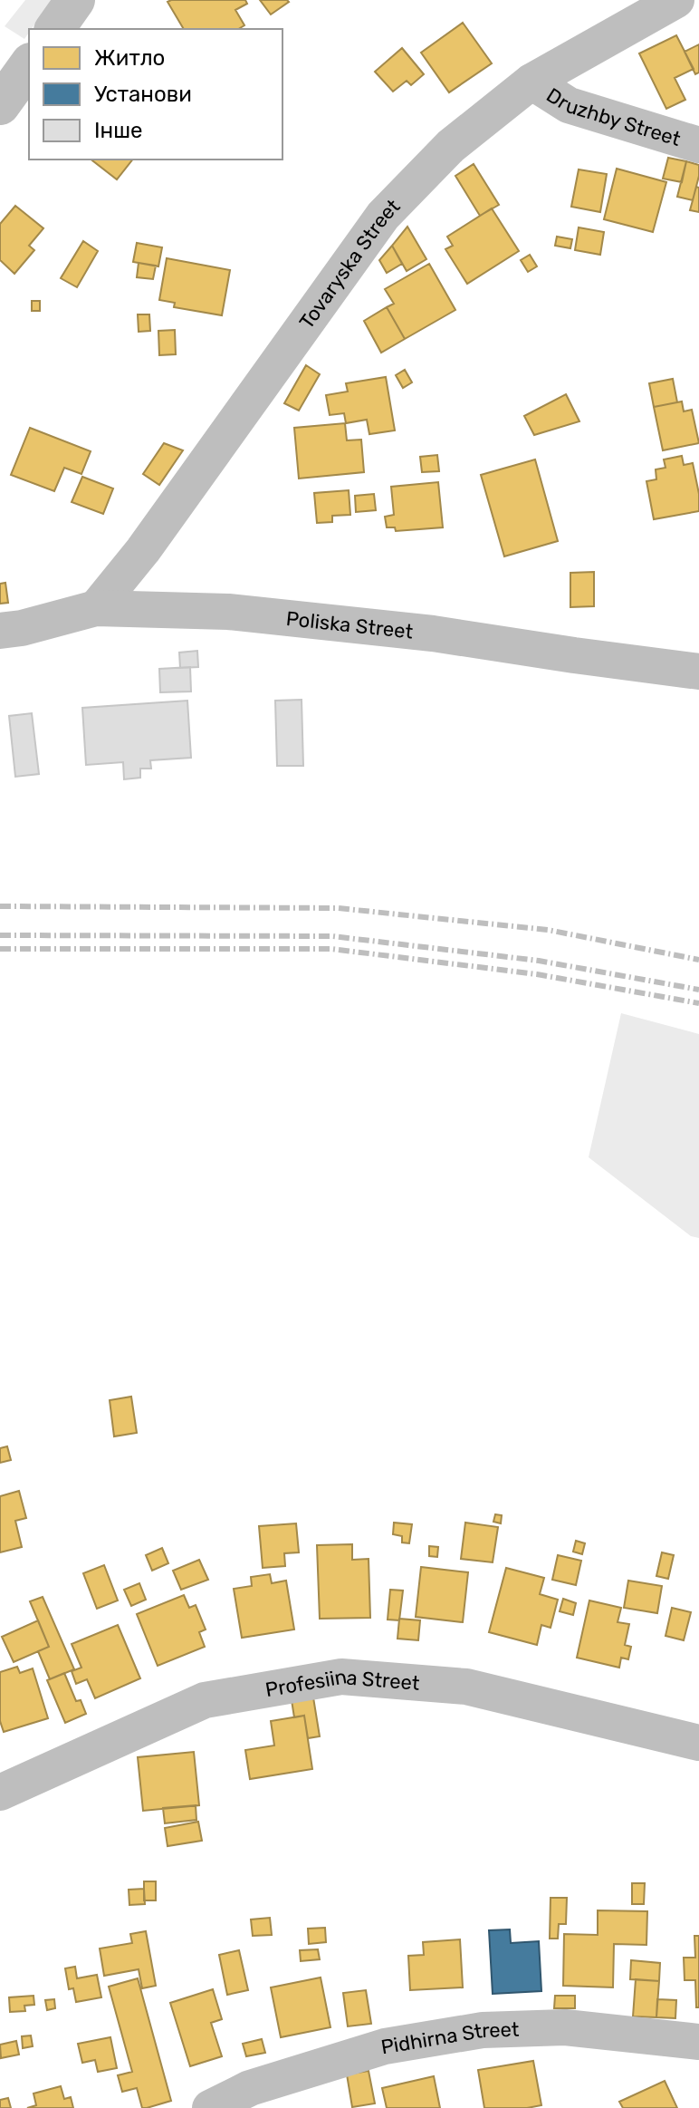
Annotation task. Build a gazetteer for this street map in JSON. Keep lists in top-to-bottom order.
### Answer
{
  "streets": {
    "street": [
      "Druzhby Street",
      "Tovaryska Street",
      "Poliska Street",
      "Profesiina Street",
      "Pidhirna Street"
    ]
  },
  "crossings": [
    ["Druzhby Street", "Tovaryska Street"],
    ["Tovaryska Street", "Poliska Street"]
  ],
  "legend": ["Житло", "Установи", "Інше"]
}
